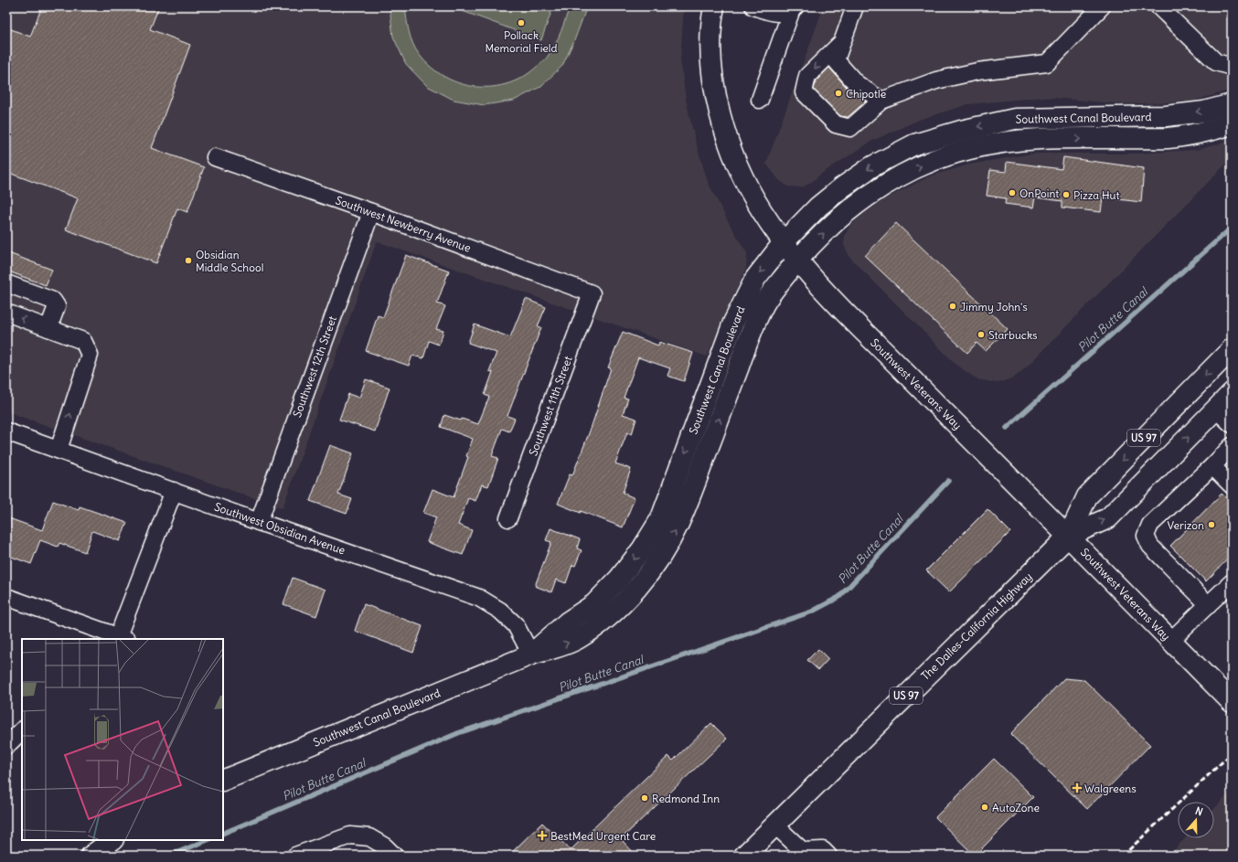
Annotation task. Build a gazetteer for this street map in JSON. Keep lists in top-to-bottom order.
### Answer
{
  "streets": {
    "main road": [
      "Southwest Canal Boulevard",
      "Southwest Veterans Way",
      "US 97",
      "The Dalles-California Highway"
    ],
    "street": [
      "Southwest Newberry Avenue",
      "Southwest 12th Street",
      "Southwest 11th Street",
      "Southwest Obsidian Avenue"
    ]
  },
  "crossings": [
    ["Southwest Canal Boulevard", "Southwest Veterans Way"],
    ["Southwest Canal Boulevard", "Southwest Obsidian Avenue"],
    ["Southwest Newberry Avenue", "Southwest 12th Street"],
    ["Southwest Newberry Avenue", "Southwest 11th Street"],
    ["Southwest 12th Street", "Southwest Obsidian Avenue"],
    ["Southwest Veterans Way", "The Dalles-California Highway"]
  ],
  "water": ["Pilot Butte Canal"],
  "places": {
    "other": [
      "Pollack Memorial Field",
      "Chipotle",
      "OnPoint",
      "Pizza Hut",
      "Obsidian Middle School",
      "Jimmy John's",
      "Starbucks",
      "Verizon",
      "Redmond Inn",
      "AutoZone"
    ],
    "health": ["Walgreens", "BestMed Urgent Care"]
  },
  "north": "top"
}
